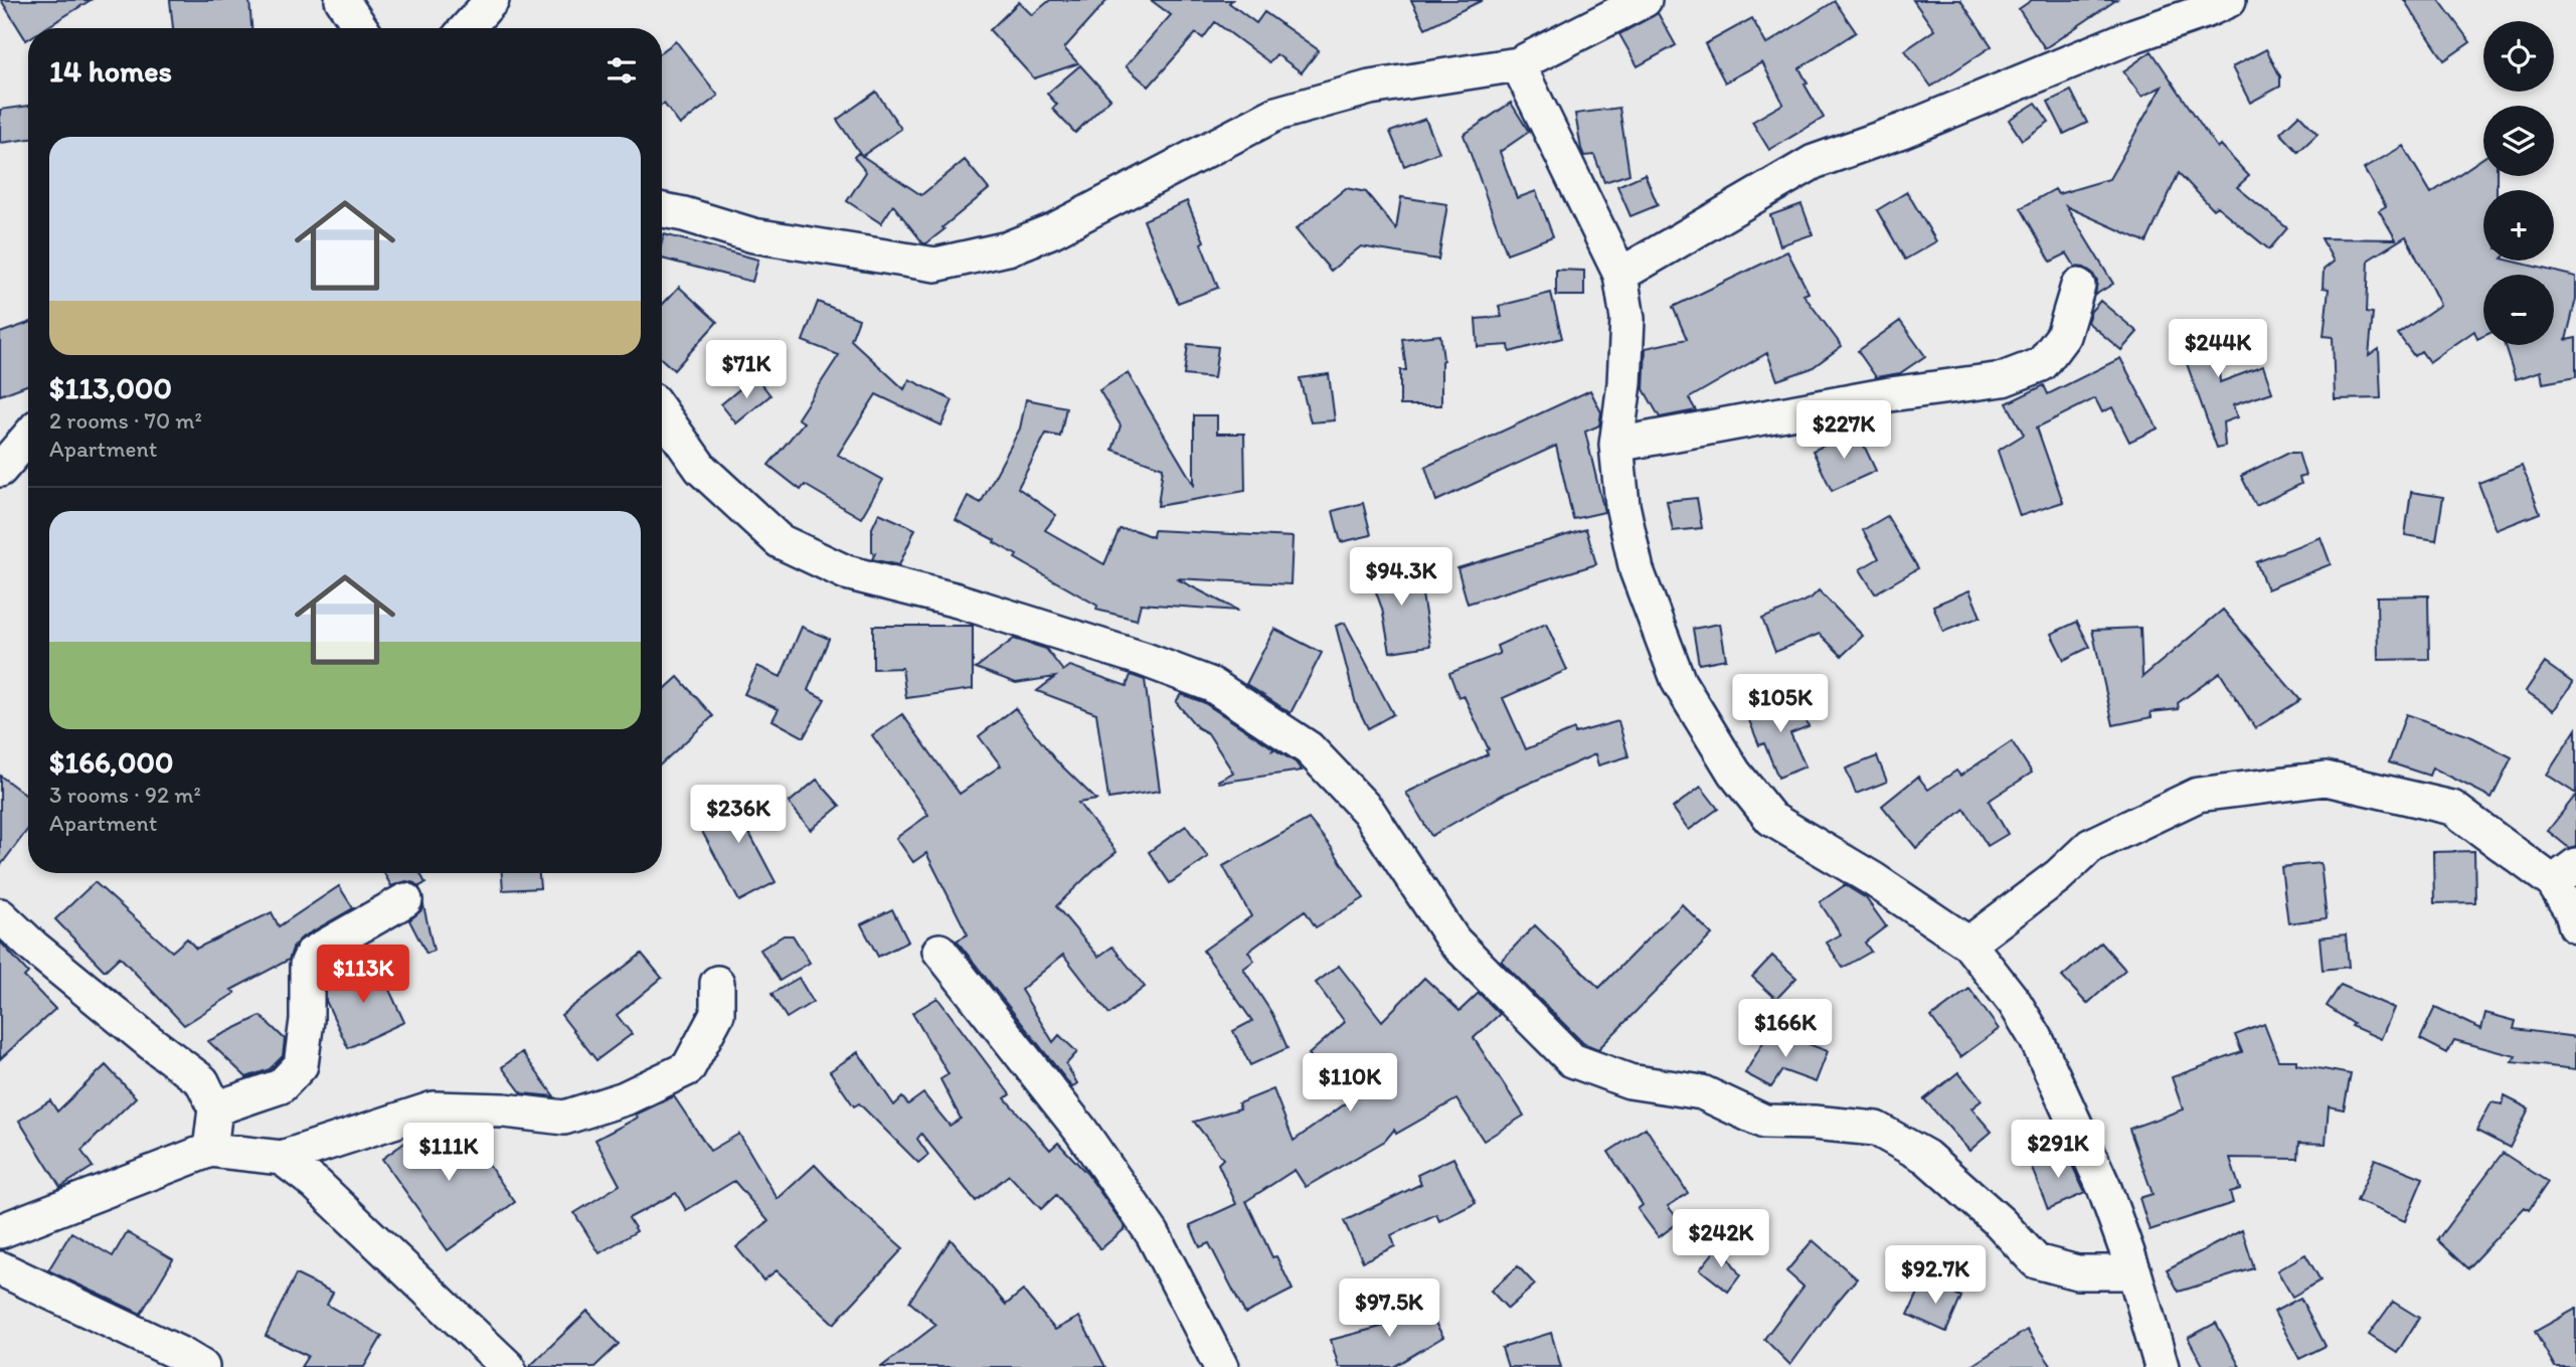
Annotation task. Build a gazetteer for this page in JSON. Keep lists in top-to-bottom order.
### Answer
{
  "page": {
    "map_buttons": ["+", "−"],
    "heading": "14 homes",
    "list": [
      {
        "name": "$113,000",
        "note": "2 rooms · 70 m² · Apartment"
      },
      {
        "name": "$166,000",
        "note": "3 rooms · 92 m² · Apartment"
      }
    ],
    "price": [
      "$244K",
      "$71K",
      "$227K",
      "$94.3K",
      "$105K",
      "$236K",
      "$113K",
      "$166K",
      "$110K",
      "$291K",
      "$111K",
      "$242K",
      "$92.7K",
      "$97.5K"
    ]
  }
}
